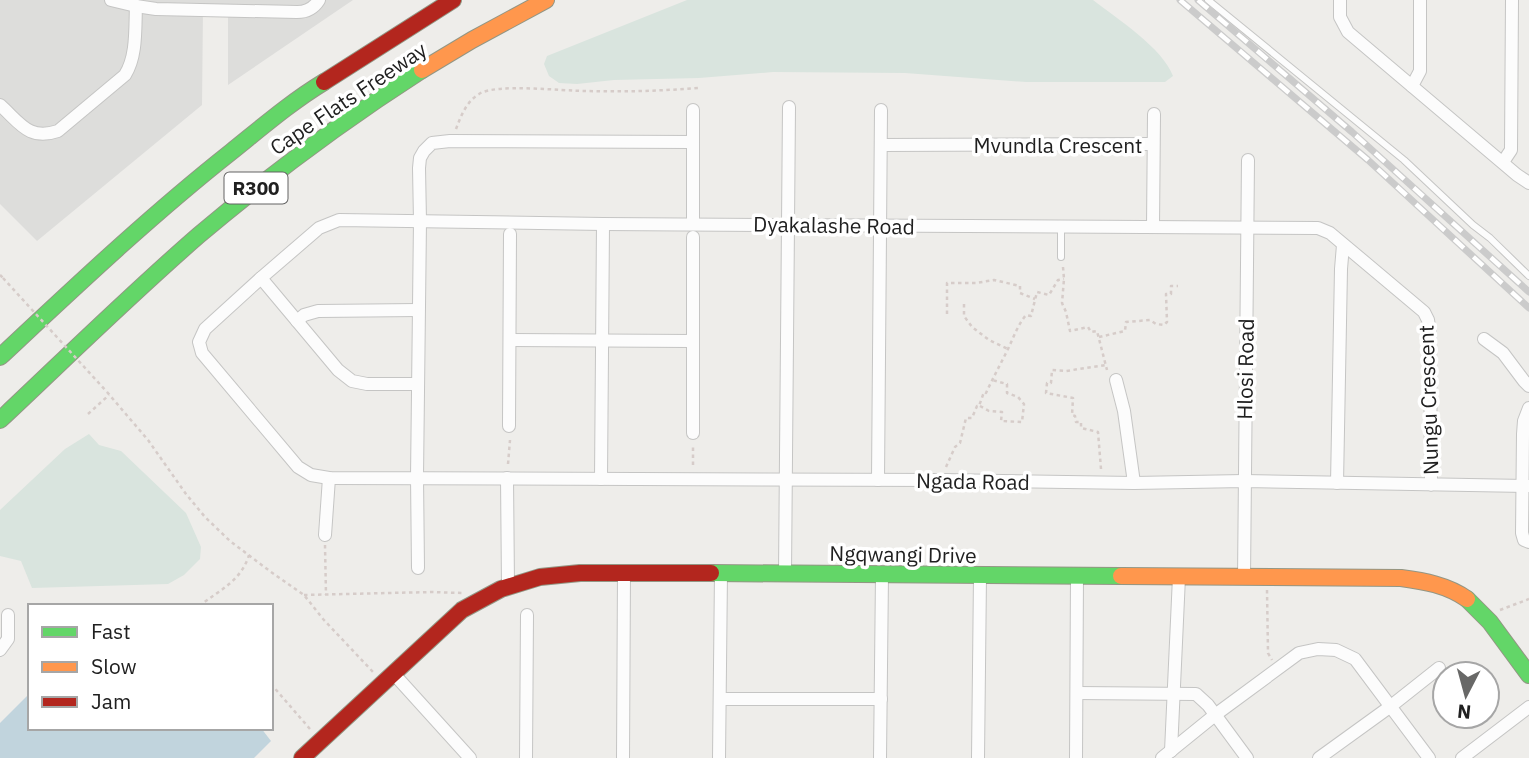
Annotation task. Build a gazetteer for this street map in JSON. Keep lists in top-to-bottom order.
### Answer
{
  "streets": {
    "main road": ["Cape Flats Freeway", "R300", "Ngqwangi Drive"],
    "street": [
      "Mvundla Crescent",
      "Dyakalashe Road",
      "Hlosi Road",
      "Nungu Crescent",
      "Ngada Road"
    ]
  },
  "crossings": [
    ["Mvundla Crescent", "Dyakalashe Road"],
    ["Dyakalashe Road", "Hlosi Road"],
    ["Dyakalashe Road", "Nungu Crescent"],
    ["Dyakalashe Road", "Ngada Road"],
    ["Hlosi Road", "Nungu Crescent"],
    ["Hlosi Road", "Ngada Road"],
    ["Hlosi Road", "Ngqwangi Drive"],
    ["Nungu Crescent", "Ngada Road"]
  ],
  "legend": ["Fast", "Slow", "Jam"],
  "north": "bottom"
}
